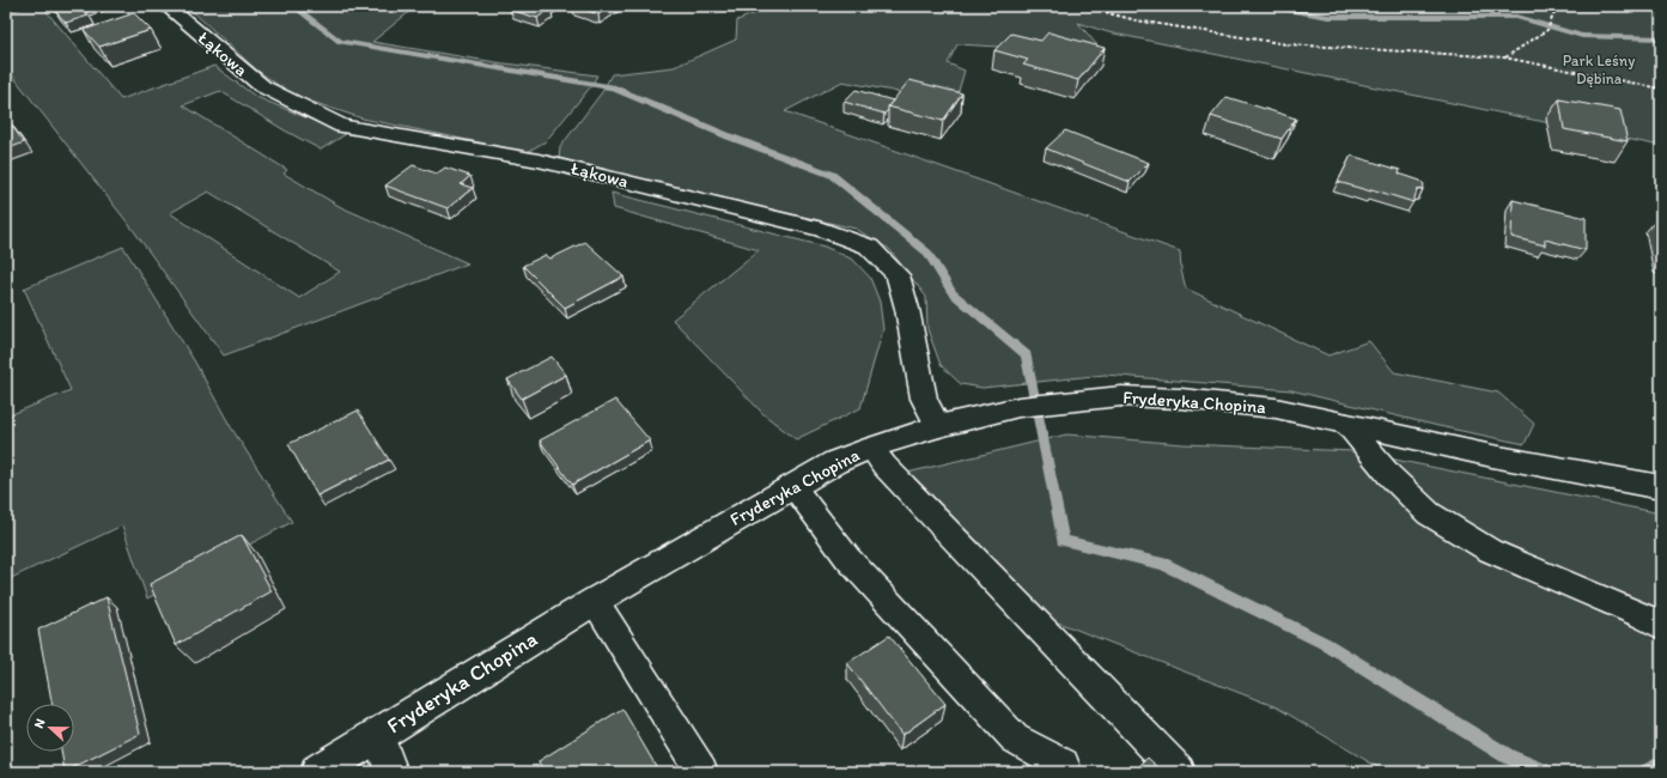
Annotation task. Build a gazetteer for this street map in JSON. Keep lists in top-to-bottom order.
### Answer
{
  "streets": {
    "street": ["Łąkowa", "Fryderyka Chopina"]
  },
  "crossings": [
    ["Łąkowa", "Fryderyka Chopina"]
  ],
  "parks": ["Park Leśny Dębina"],
  "north": "left"
}
